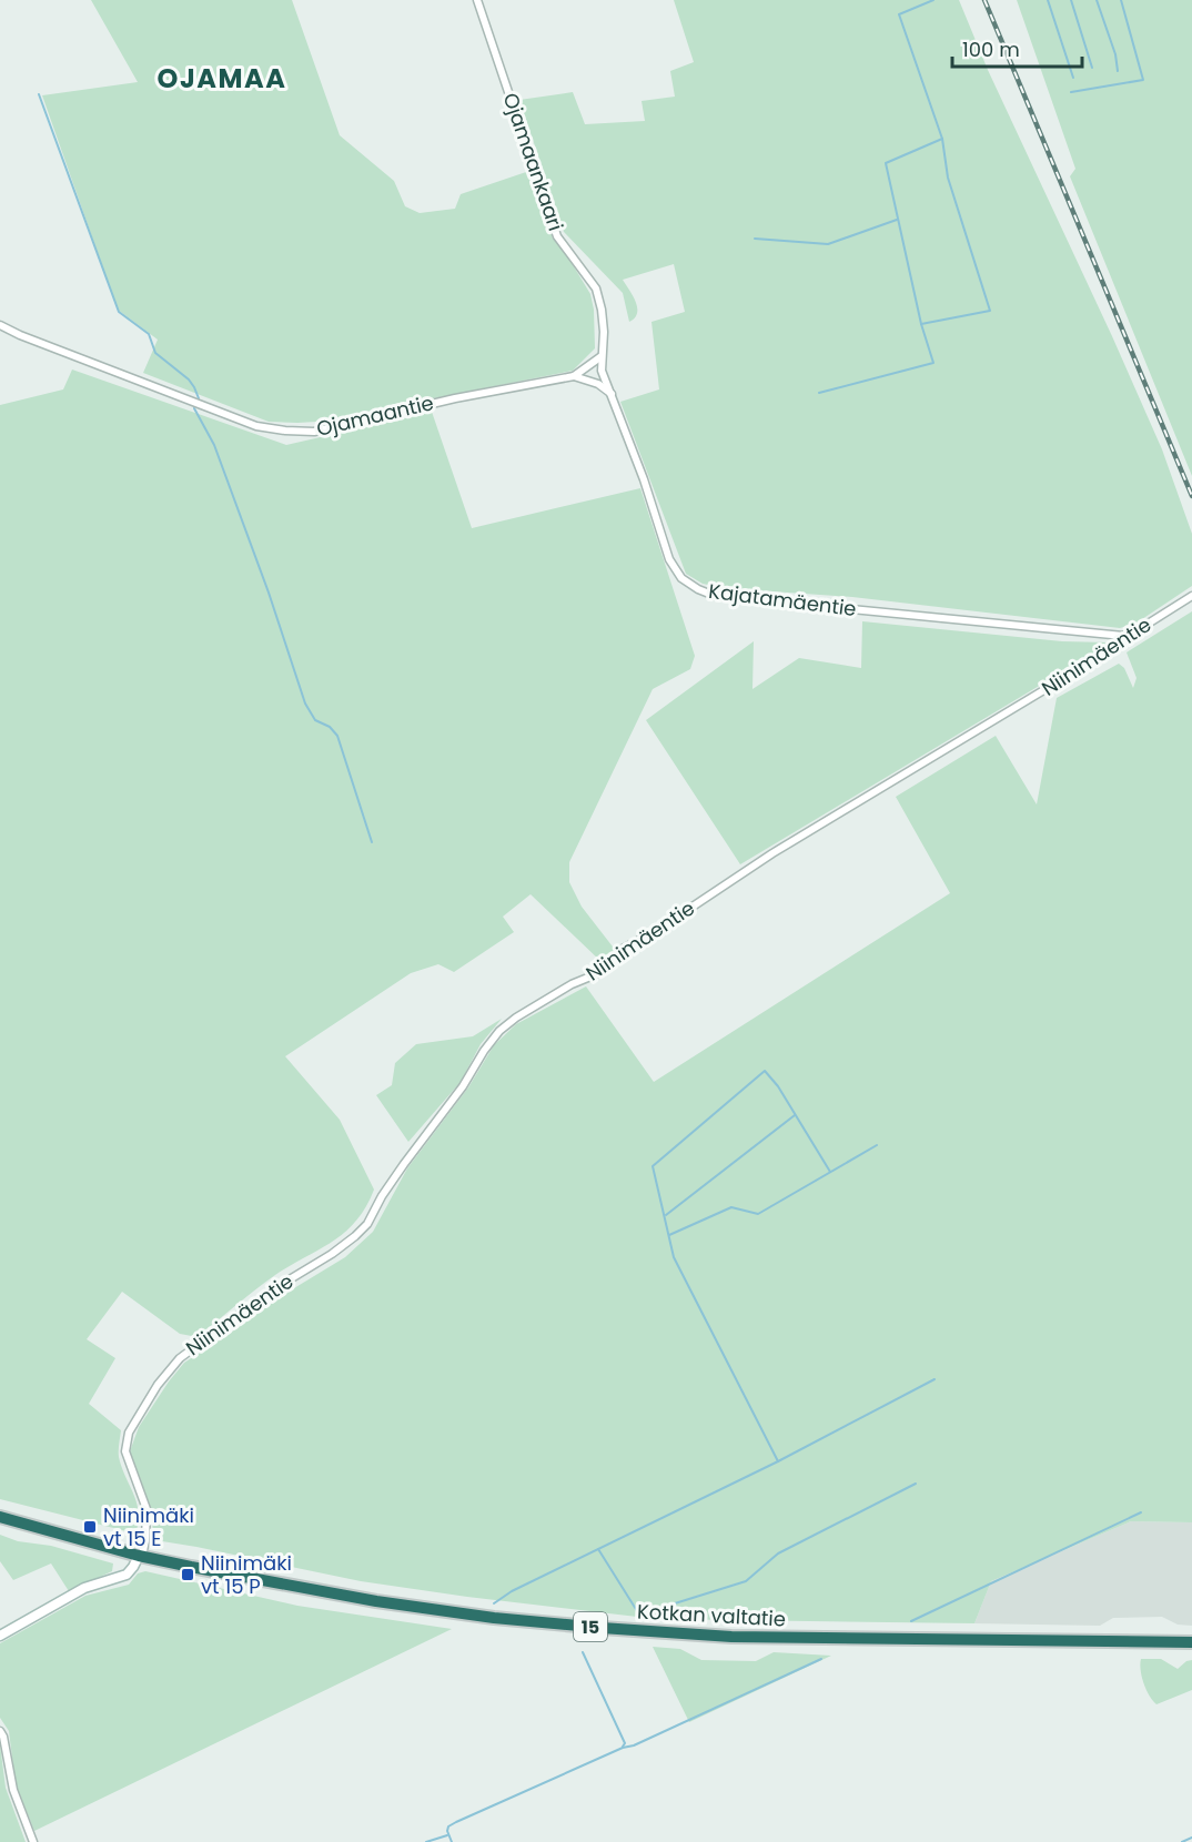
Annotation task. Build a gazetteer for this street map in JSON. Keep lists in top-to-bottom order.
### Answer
{
  "streets": {
    "highway": ["Kotkan valtatie", "15"],
    "street": [
      "Ojamaankaari",
      "Ojamaantie",
      "Kajatamäentie",
      "Niinimäentie"
    ]
  },
  "crossings": [
    ["Ojamaankaari", "Ojamaantie"],
    ["Ojamaankaari", "Kajatamäentie"],
    ["Ojamaantie", "Kajatamäentie"],
    ["Kajatamäentie", "Niinimäentie"],
    ["Niinimäentie", "Kotkan valtatie"]
  ],
  "districts": ["OJAMAA"],
  "places": {
    "transit": ["Niinimäki vt 15 E", "Niinimäki vt 15 P"]
  },
  "scale_bar": "100 m"
}
